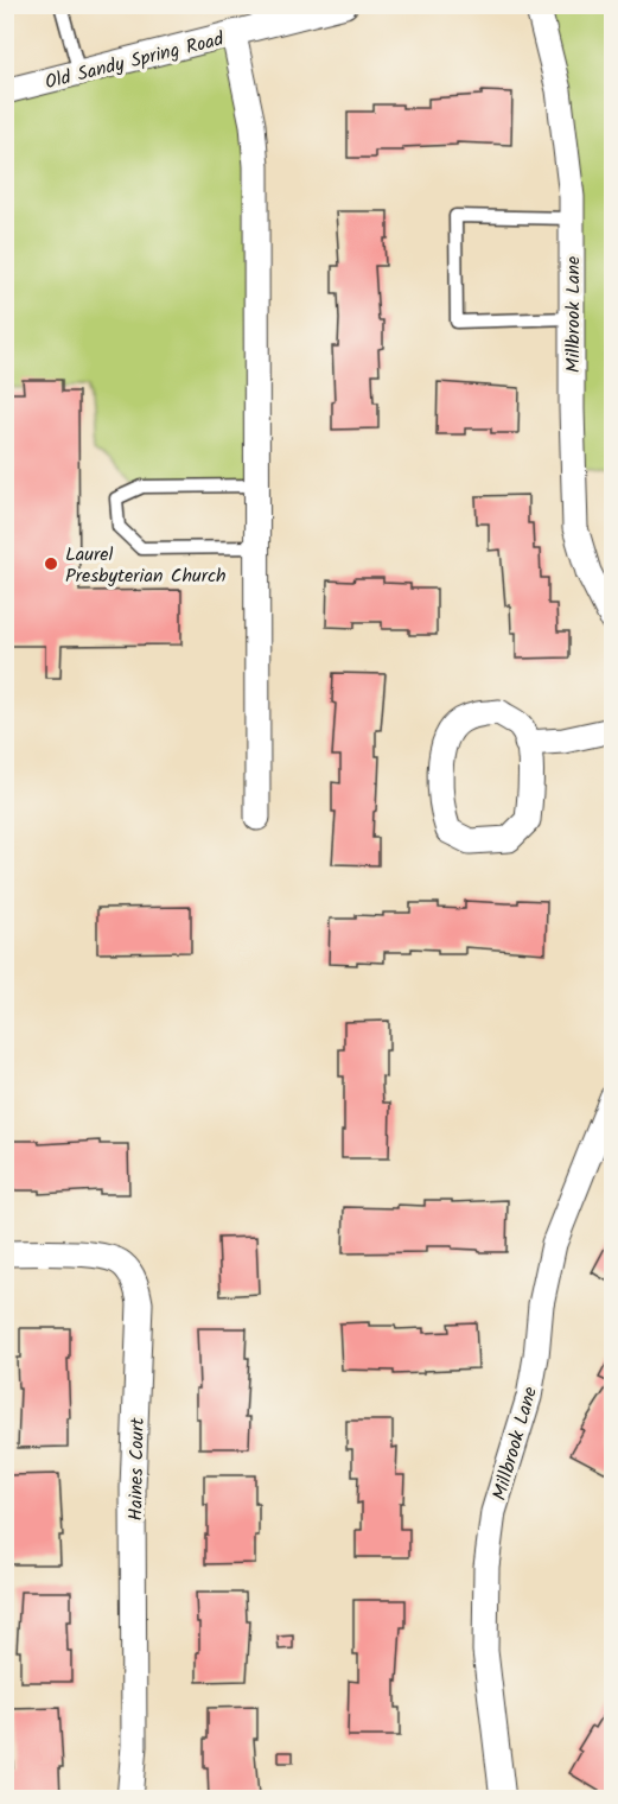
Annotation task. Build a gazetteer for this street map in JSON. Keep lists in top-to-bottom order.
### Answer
{
  "streets": {
    "street": ["Old Sandy Spring Road", "Millbrook Lane", "Haines Court"]
  },
  "places": ["Laurel Presbyterian Church"]
}
